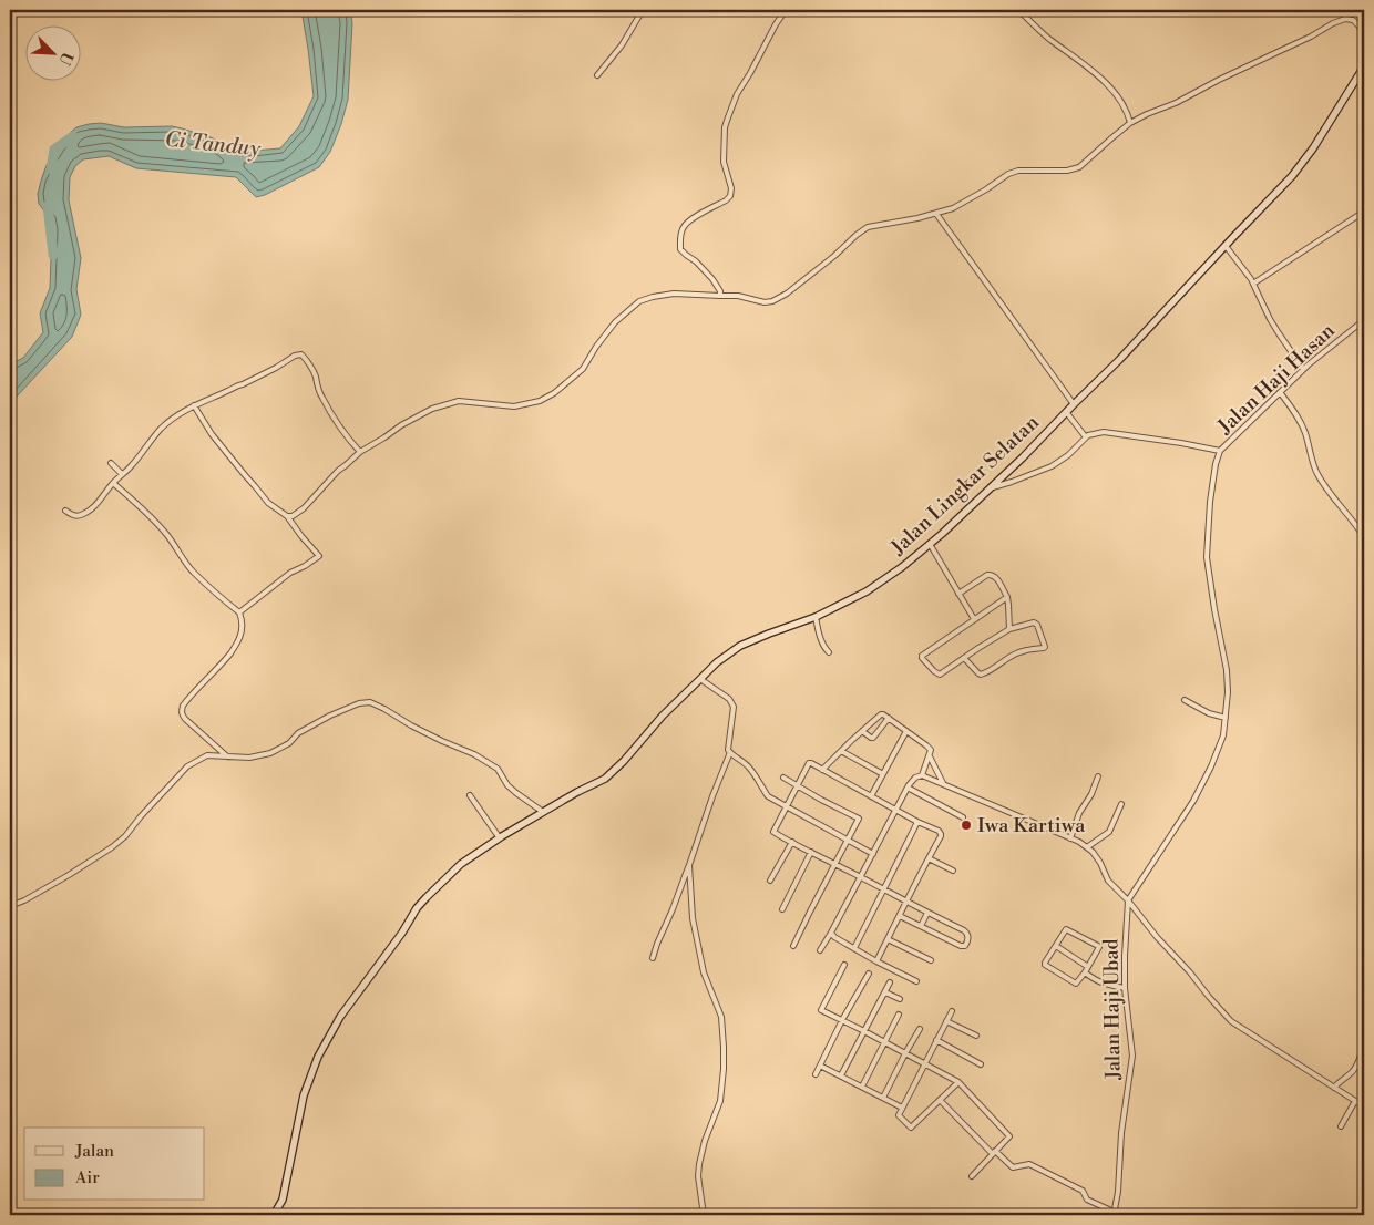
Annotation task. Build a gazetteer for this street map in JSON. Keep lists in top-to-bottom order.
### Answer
{
  "streets": {
    "street": ["Jalan Haji Hasan", "Jalan Lingkar Selatan", "Jalan Haji Ubad"]
  },
  "crossings": [
    ["Jalan Haji Hasan", "Jalan Haji Ubad"]
  ],
  "water": ["Ci Tanduy"],
  "places": ["Iwa Kartiwa"],
  "legend": ["Jalan", "Air"],
  "north": "bottom right"
}
